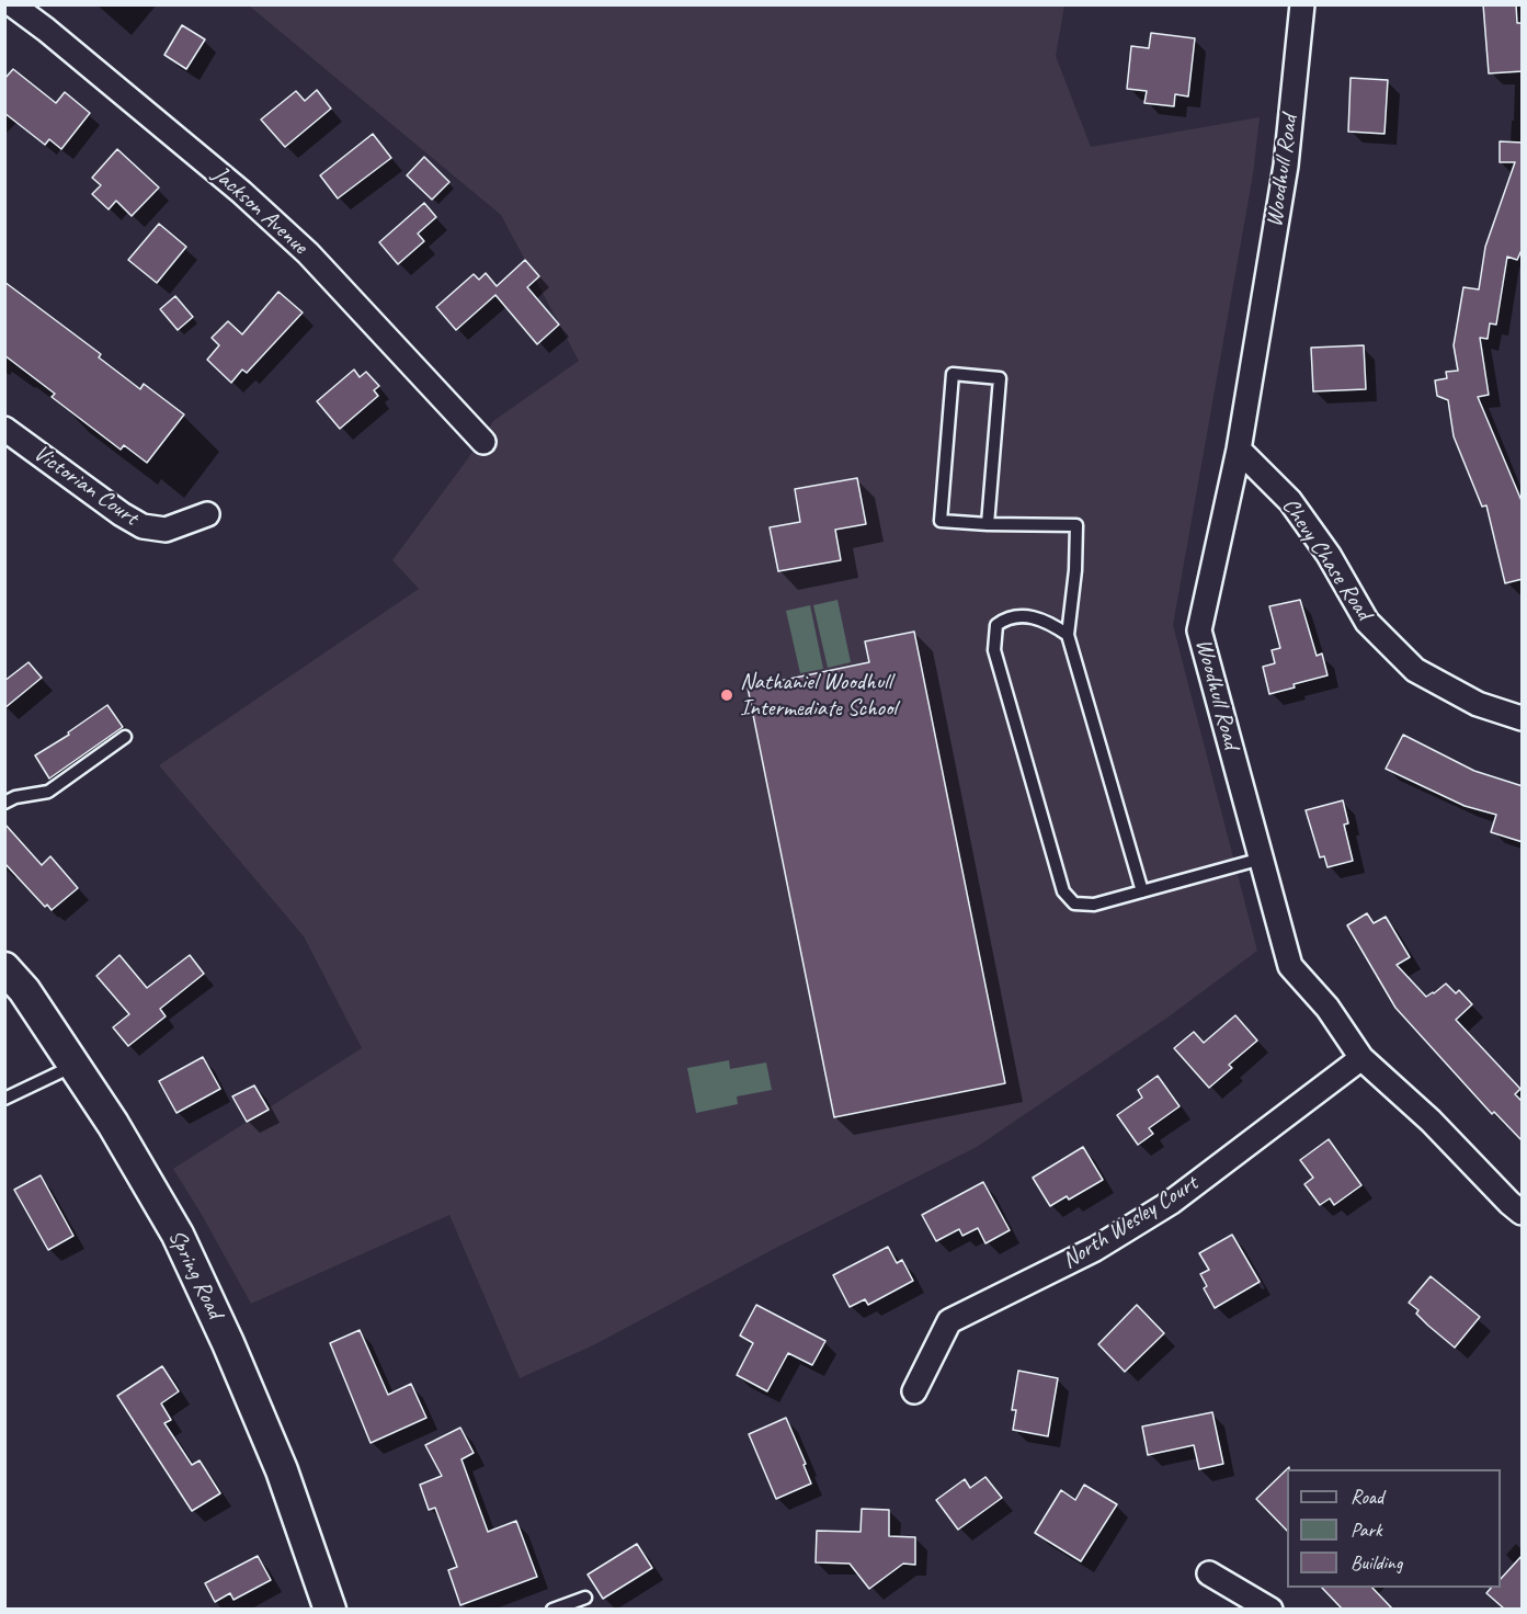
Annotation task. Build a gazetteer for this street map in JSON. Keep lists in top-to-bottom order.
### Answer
{
  "streets": {
    "main road": ["Spring Road"],
    "street": [
      "Woodhull Road",
      "Jackson Avenue",
      "Victorian Court",
      "Chevy Chase Road",
      "North Wesley Court"
    ]
  },
  "crossings": [
    ["Woodhull Road", "Chevy Chase Road"],
    ["Woodhull Road", "North Wesley Court"]
  ],
  "places": ["Nathaniel Woodhull Intermediate School"],
  "legend": ["Road", "Park", "Building"]
}
